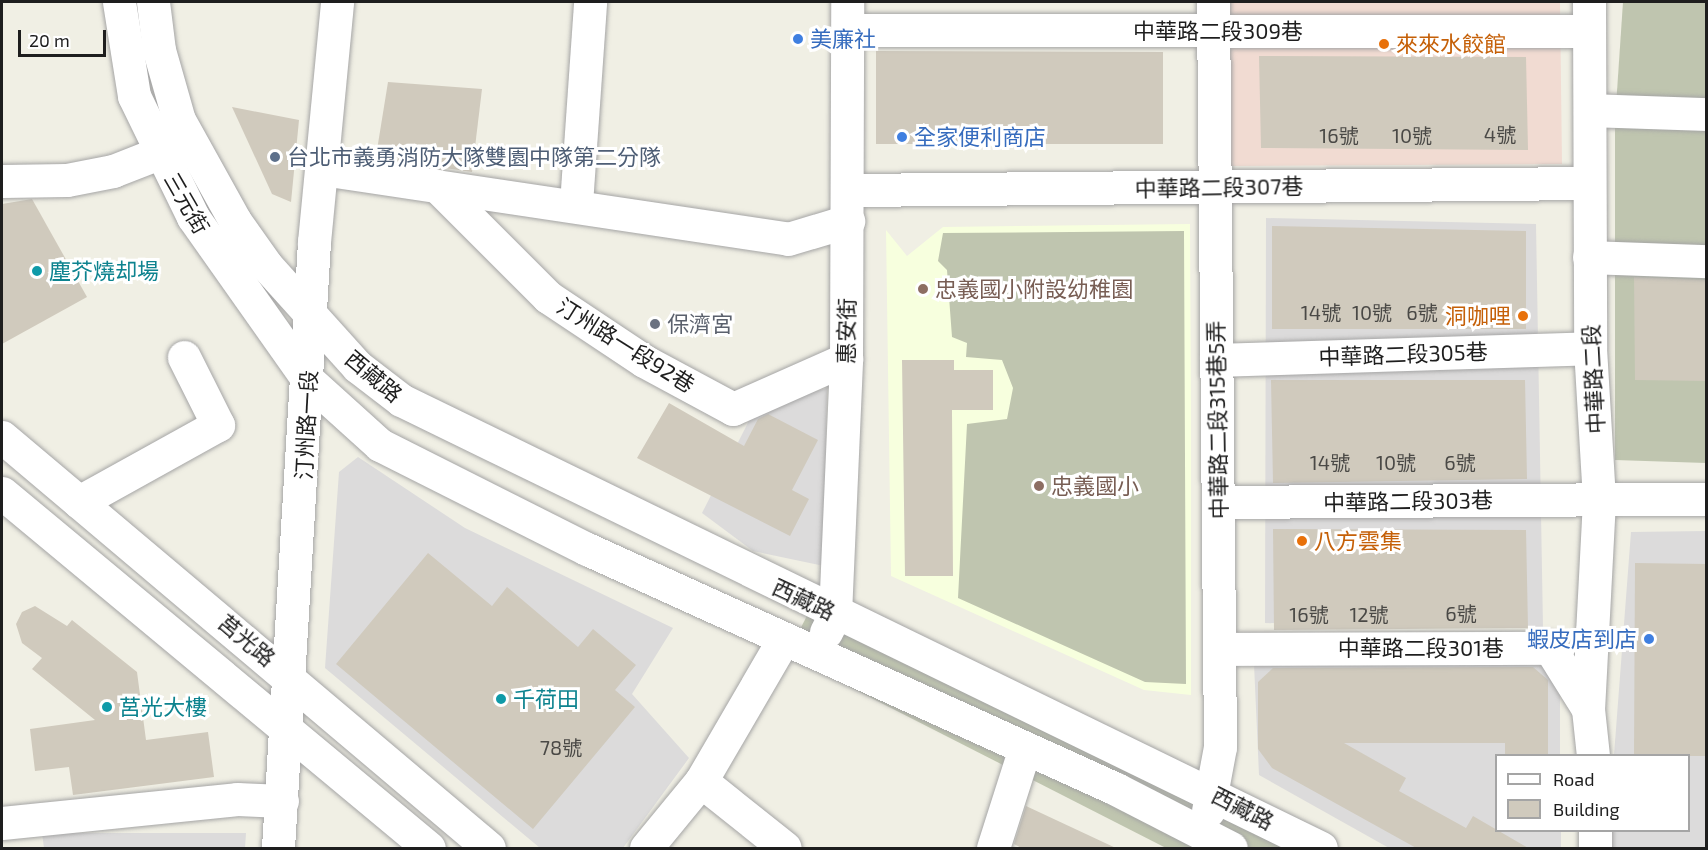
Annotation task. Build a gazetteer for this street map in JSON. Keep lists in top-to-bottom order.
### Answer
{
  "streets": {
    "street": [
      "中華路二段309巷",
      "中華路二段307巷",
      "三元街",
      "惠安街",
      "汀州路一段92巷",
      "中華路二段305巷",
      "西藏路",
      "中華路二段",
      "中華路二段315巷5弄",
      "汀州路一段",
      "中華路二段303巷",
      "莒光路",
      "中華路二段301巷"
    ]
  },
  "crossings": [
    ["中華路二段309巷", "惠安街"],
    ["中華路二段309巷", "中華路二段"],
    ["中華路二段309巷", "中華路二段315巷5弄"],
    ["中華路二段307巷", "惠安街"],
    ["中華路二段307巷", "中華路二段"],
    ["中華路二段307巷", "中華路二段315巷5弄"],
    ["三元街", "西藏路"],
    ["三元街", "汀州路一段"],
    ["惠安街", "汀州路一段92巷"],
    ["惠安街", "西藏路"],
    ["中華路二段305巷", "中華路二段"],
    ["中華路二段305巷", "中華路二段315巷5弄"],
    ["西藏路", "中華路二段315巷5弄"],
    ["西藏路", "汀州路一段"],
    ["中華路二段", "中華路二段303巷"],
    ["中華路二段", "中華路二段301巷"],
    ["中華路二段315巷5弄", "中華路二段303巷"],
    ["中華路二段315巷5弄", "中華路二段301巷"],
    ["汀州路一段", "莒光路"]
  ],
  "places": [
    "美廉社",
    "來來水餃館",
    "全家便利商店",
    "台北市義勇消防大隊雙園中隊第二分隊",
    "塵芥燒却場",
    "忠義國小附設幼稚園",
    "洞咖哩",
    "保濟宮",
    "忠義國小",
    "八方雲集",
    "蝦皮店到店",
    "千荷田",
    "莒光大樓"
  ],
  "house_numbers": [
    "4號",
    "16號",
    "10號",
    "14號",
    "10號",
    "6號",
    "14號",
    "10號",
    "6號",
    "6號",
    "16號",
    "12號",
    "78號"
  ],
  "legend": ["Road", "Building"],
  "scale_bar": "20 m"
}
